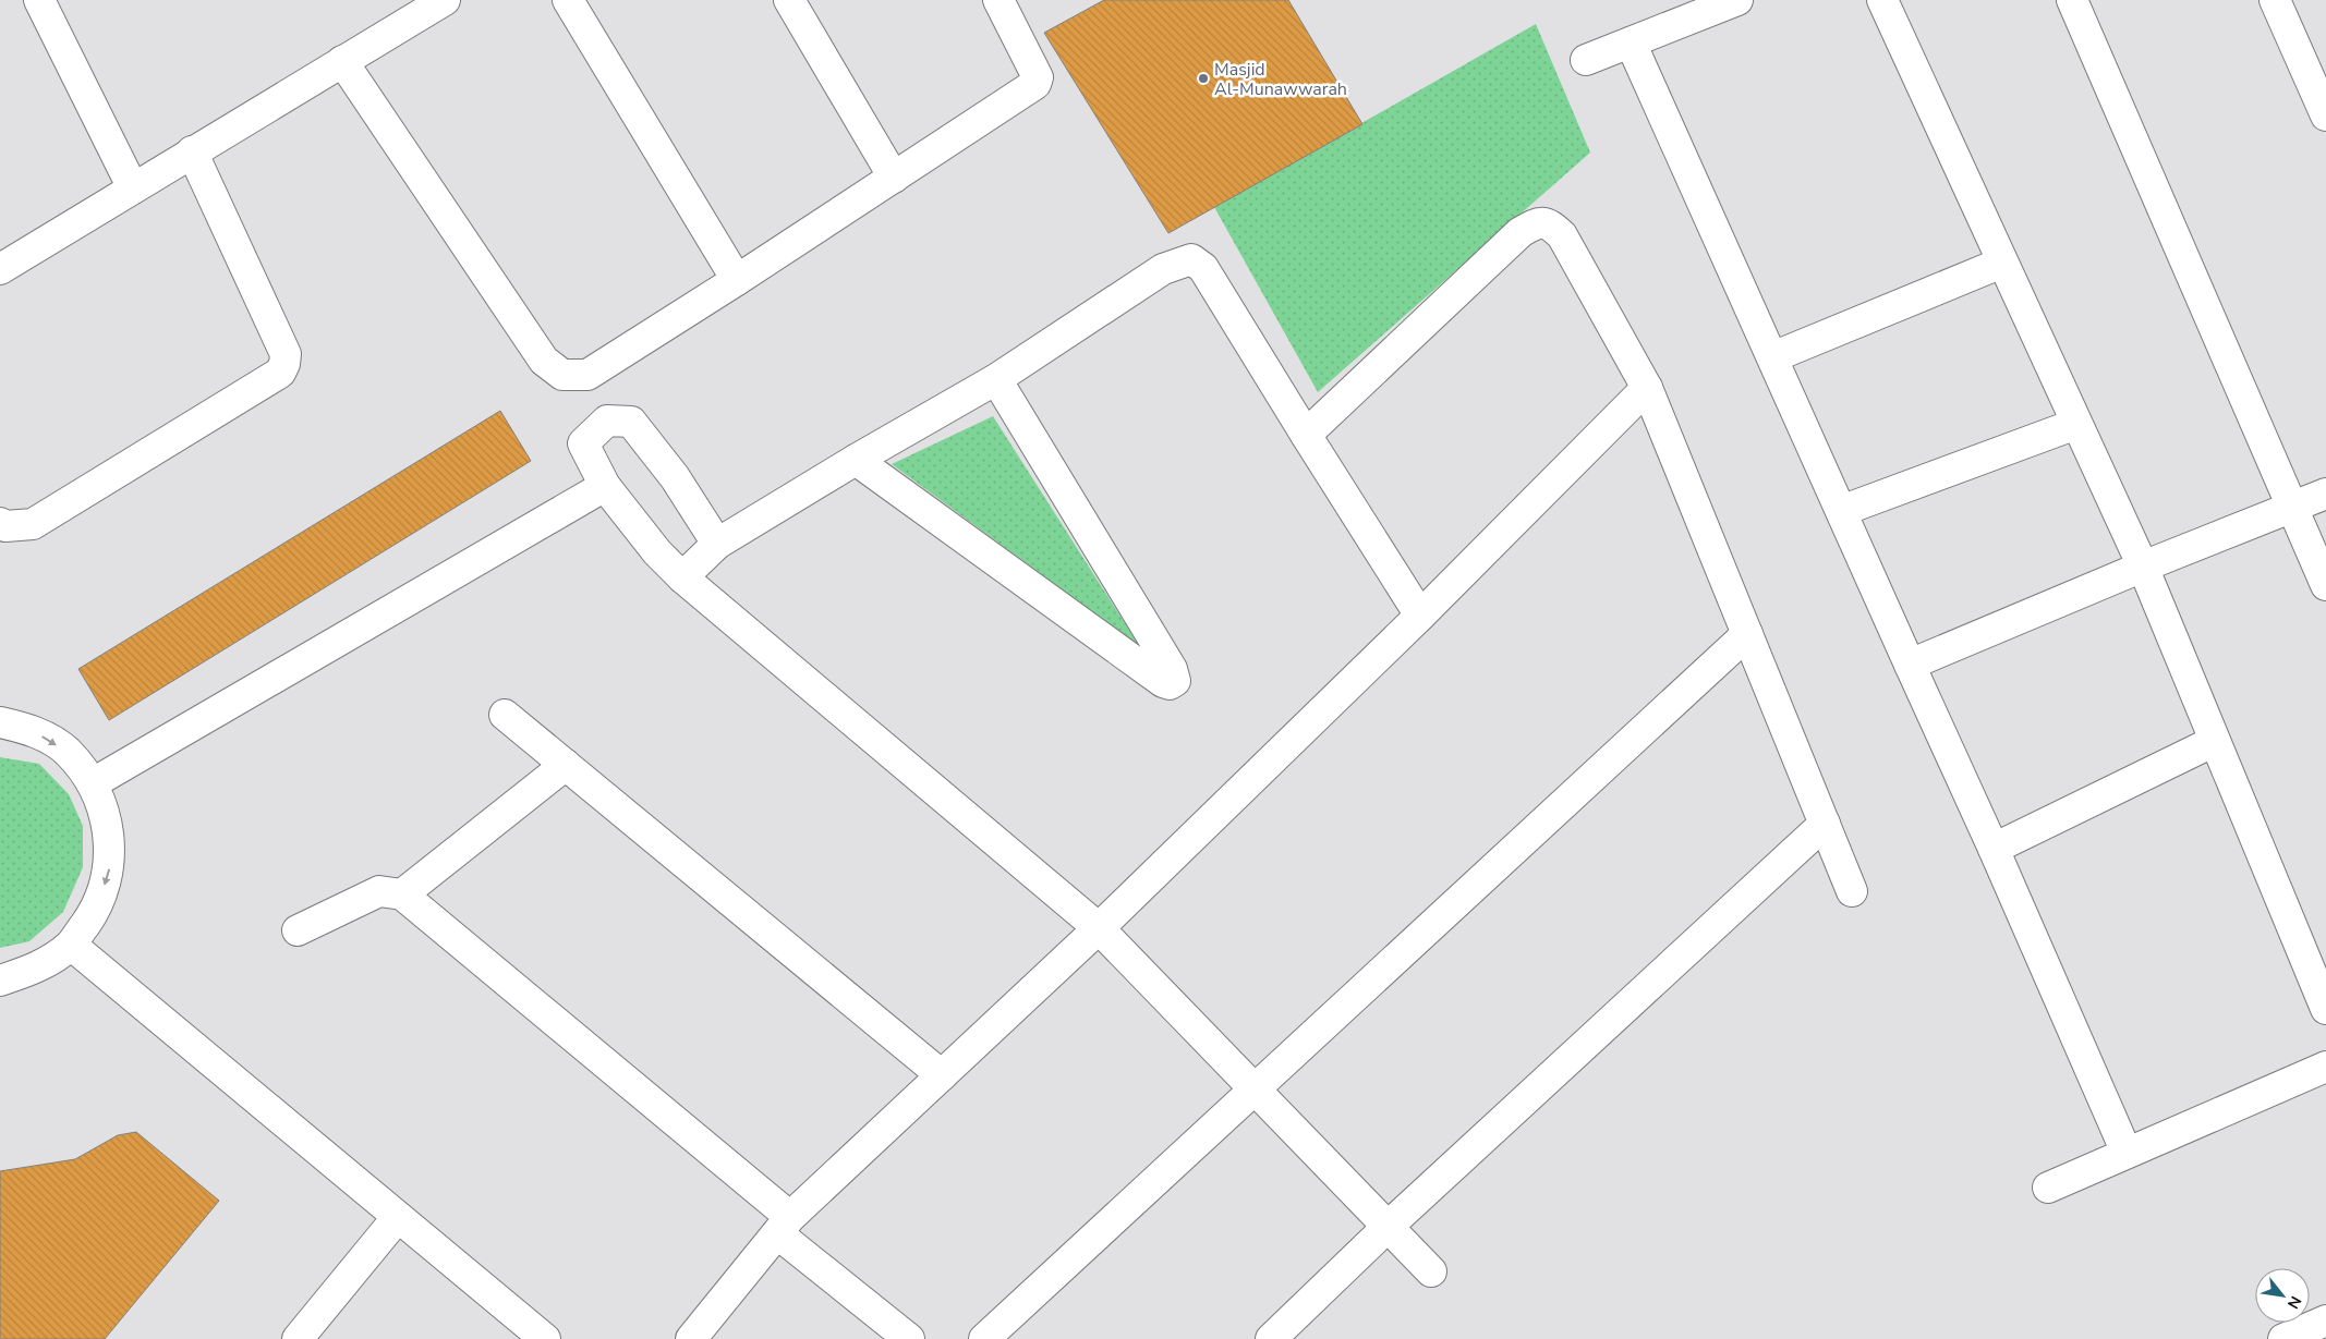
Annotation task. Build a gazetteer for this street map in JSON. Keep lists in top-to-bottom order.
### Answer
{
  "places": ["Masjid Al-Munawwarah"],
  "north": "bottom right"
}
